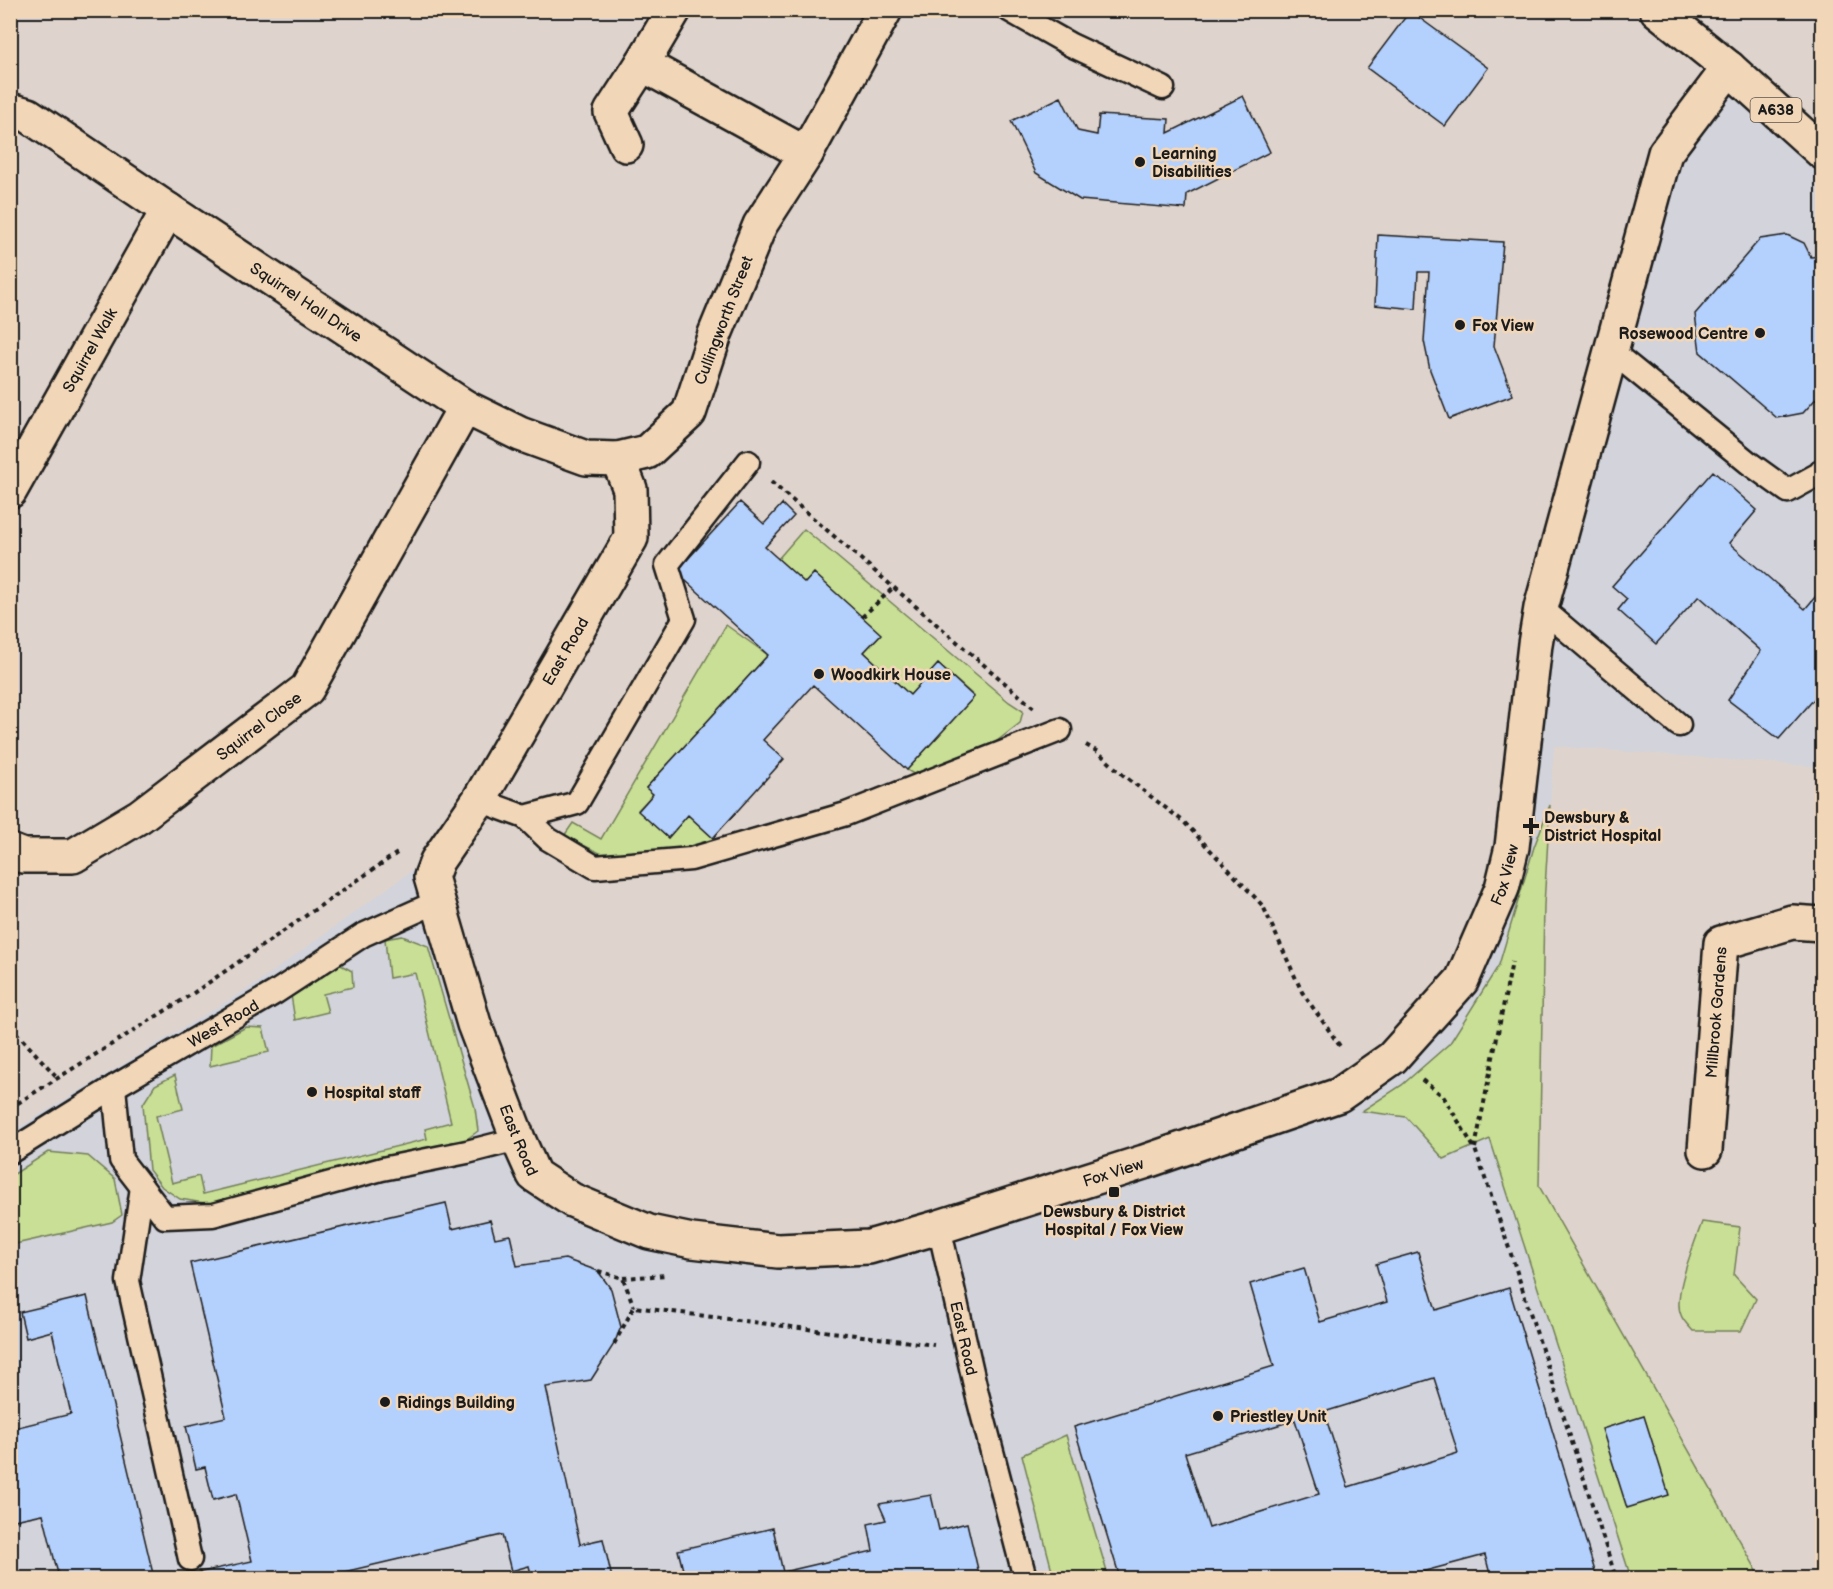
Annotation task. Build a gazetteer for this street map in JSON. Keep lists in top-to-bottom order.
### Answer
{
  "streets": {
    "street": [
      "A638",
      "Squirrel Hall Drive",
      "Cullingworth Street",
      "Squirrel Walk",
      "East Road",
      "Squirrel Close",
      "Fox View",
      "Millbrook Gardens"
    ],
    "lane": ["West Road"]
  },
  "crossings": [
    ["A638", "Fox View"],
    ["Squirrel Hall Drive", "Cullingworth Street"],
    ["Squirrel Hall Drive", "Squirrel Walk"],
    ["Squirrel Hall Drive", "East Road"],
    ["Squirrel Hall Drive", "Squirrel Close"],
    ["Cullingworth Street", "East Road"],
    ["East Road", "Fox View"],
    ["East Road", "West Road"]
  ],
  "places": {
    "other": [
      "Learning Disabilities",
      "Fox View",
      "Rosewood Centre",
      "Woodkirk House",
      "Hospital staff",
      "Ridings Building",
      "Priestley Unit"
    ],
    "health": ["Dewsbury & District Hospital"],
    "transit": ["Dewsbury & District Hospital / Fox View"]
  }
}
